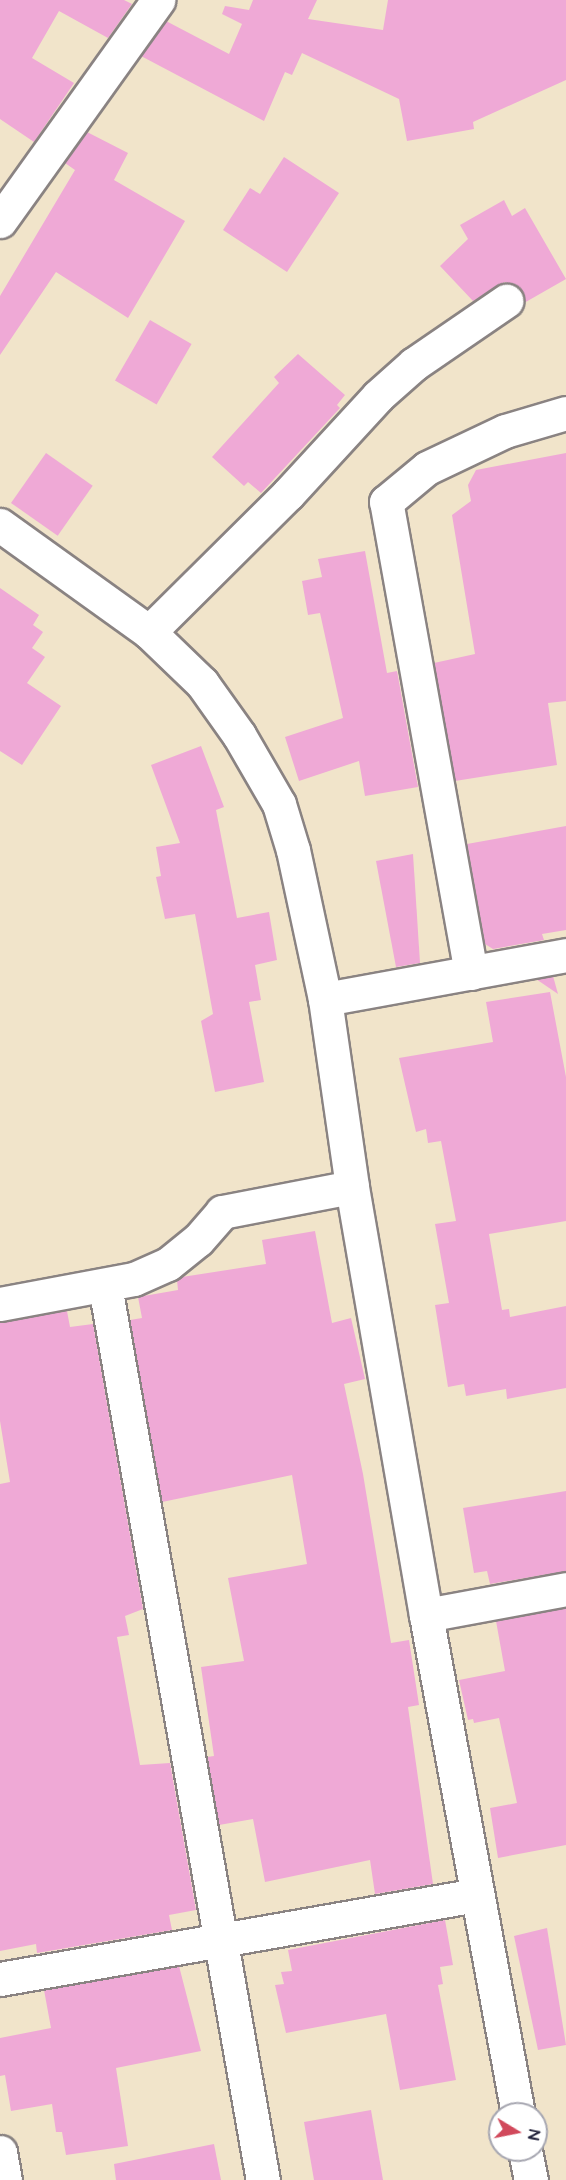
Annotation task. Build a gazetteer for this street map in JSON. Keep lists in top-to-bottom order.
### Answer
{
  "north": "right"
}
